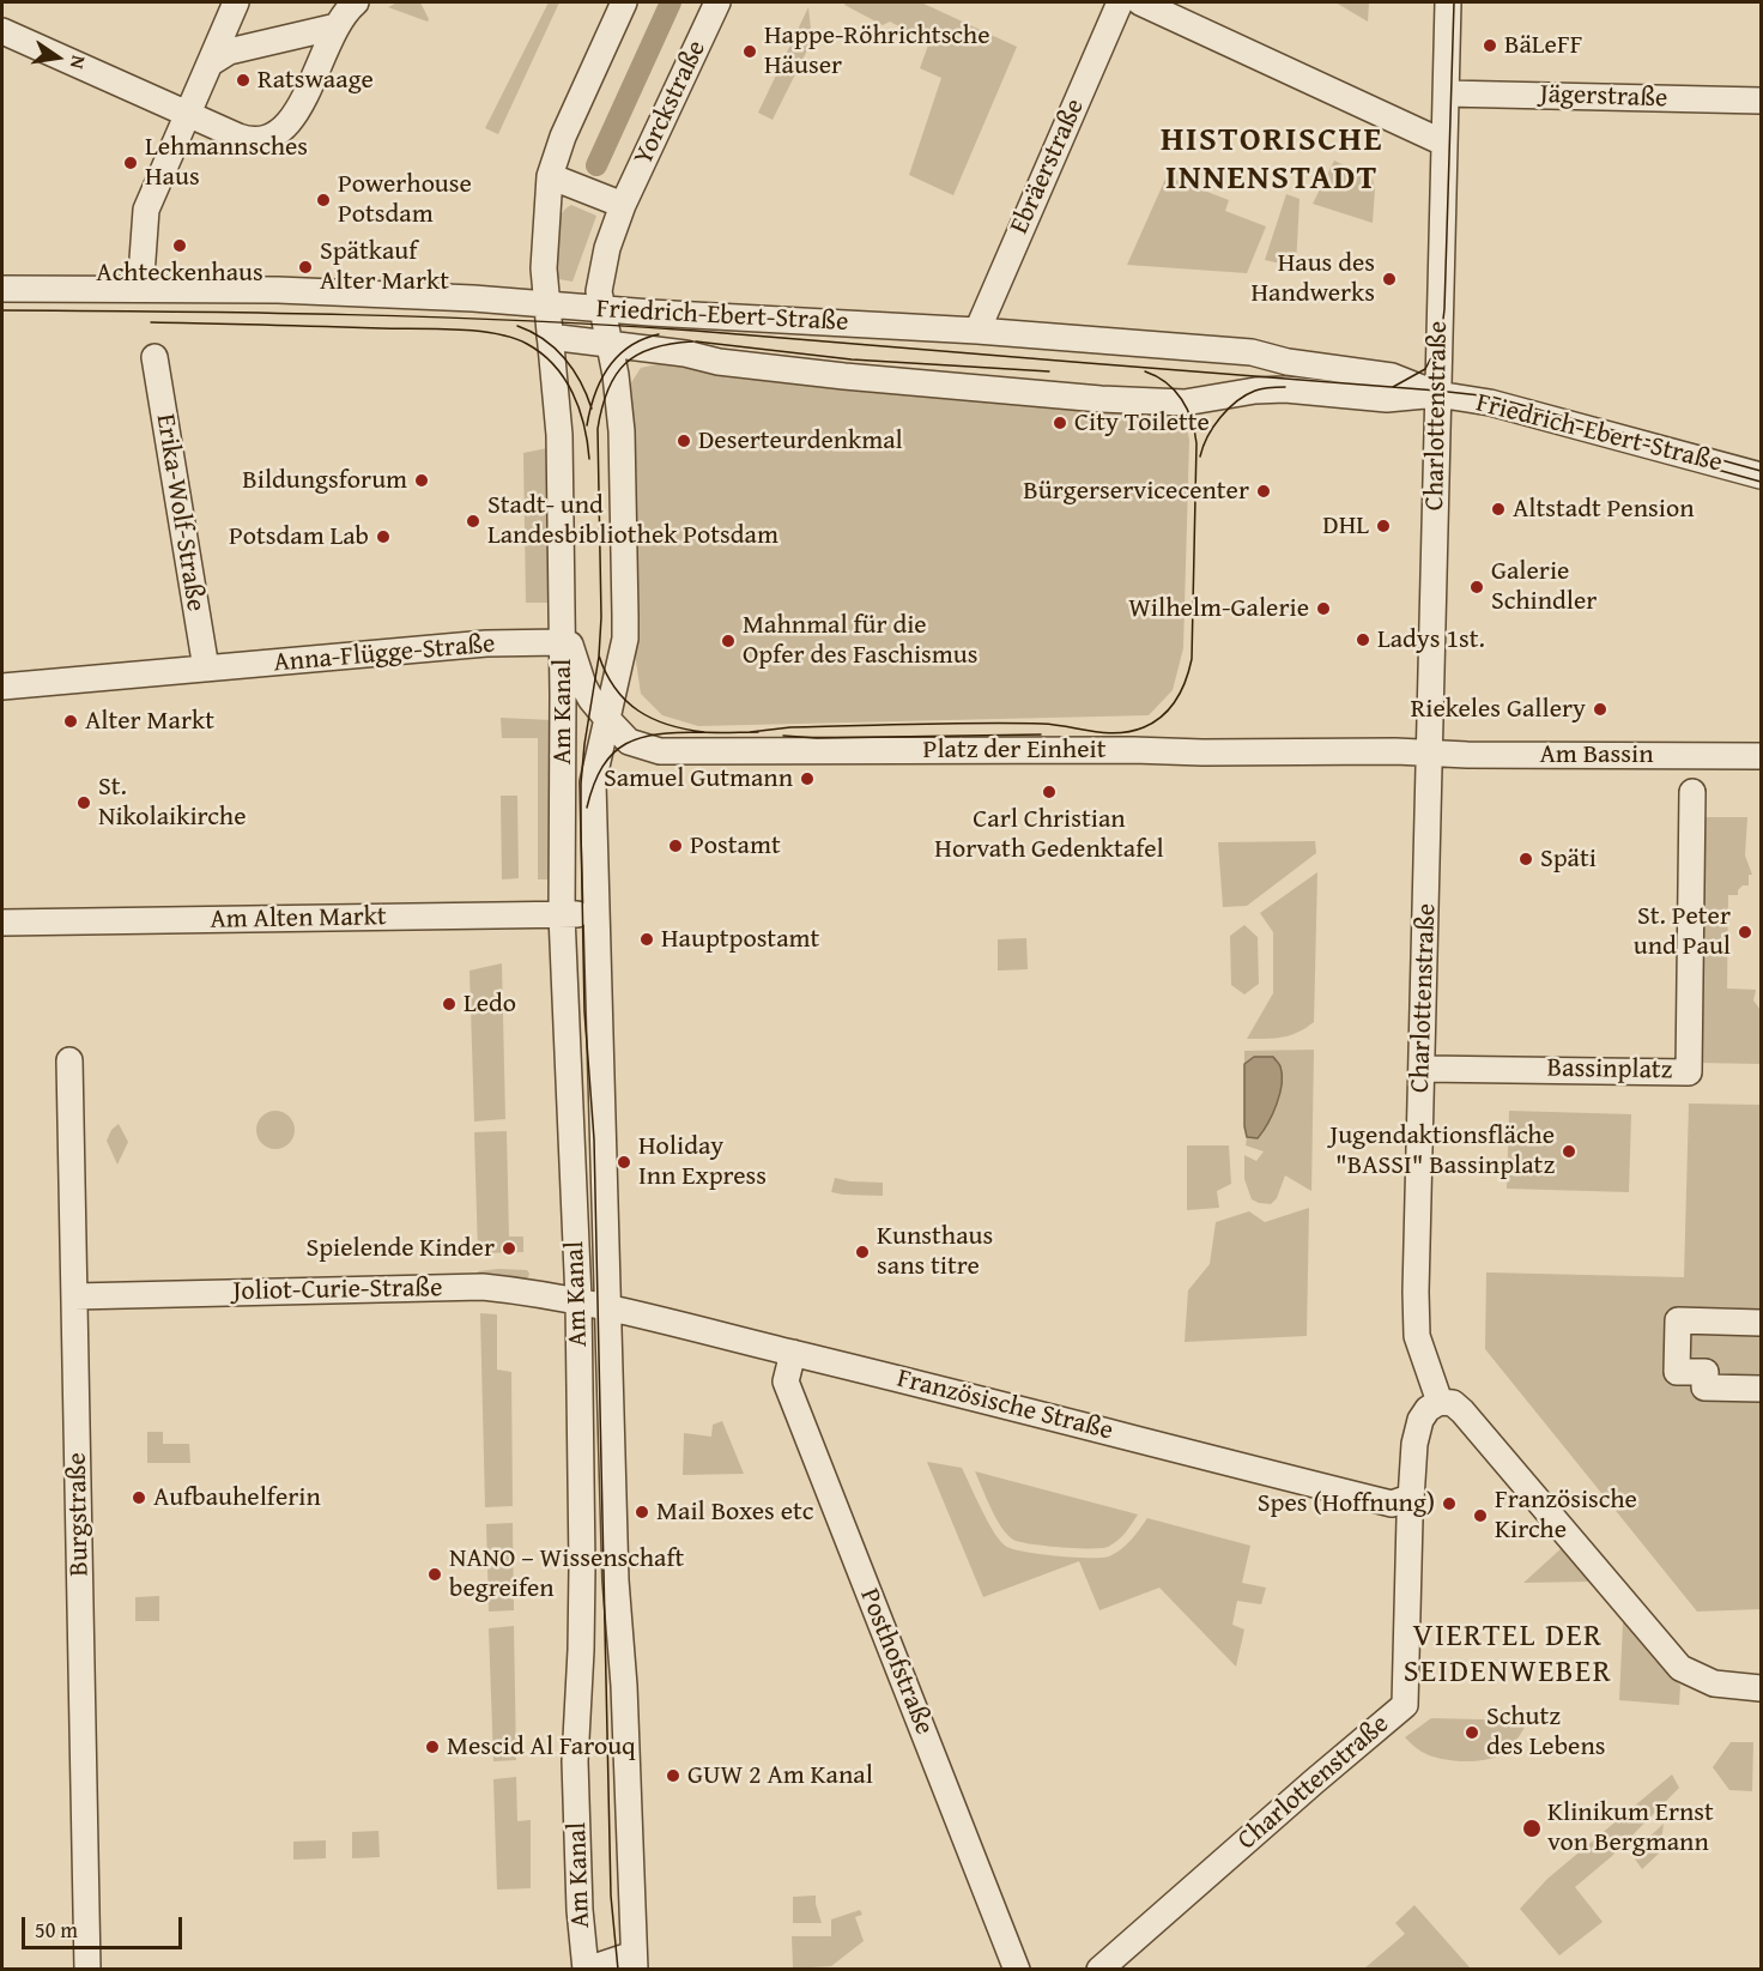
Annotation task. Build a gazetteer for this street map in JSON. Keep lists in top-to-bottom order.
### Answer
{
  "streets": {
    "street": [
      "Jägerstraße",
      "Yorckstraße",
      "Ebräerstraße",
      "Friedrich-Ebert-Straße",
      "Charlottenstraße",
      "Erika-Wolf-Straße",
      "Anna-Flügge-Straße",
      "Am Kanal",
      "Platz der Einheit",
      "Am Bassin",
      "Am Alten Markt",
      "Bassinplatz",
      "Joliot-Curie-Straße",
      "Französische Straße",
      "Burgstraße",
      "Posthofstraße"
    ]
  },
  "crossings": [
    ["Jägerstraße", "Charlottenstraße"],
    ["Yorckstraße", "Friedrich-Ebert-Straße"],
    ["Yorckstraße", "Am Kanal"],
    ["Ebräerstraße", "Friedrich-Ebert-Straße"],
    ["Friedrich-Ebert-Straße", "Charlottenstraße"],
    ["Friedrich-Ebert-Straße", "Am Kanal"],
    ["Charlottenstraße", "Platz der Einheit"],
    ["Charlottenstraße", "Am Bassin"],
    ["Charlottenstraße", "Bassinplatz"],
    ["Charlottenstraße", "Französische Straße"],
    ["Erika-Wolf-Straße", "Anna-Flügge-Straße"],
    ["Anna-Flügge-Straße", "Am Kanal"],
    ["Am Kanal", "Platz der Einheit"],
    ["Am Kanal", "Am Alten Markt"],
    ["Am Kanal", "Joliot-Curie-Straße"],
    ["Am Kanal", "Französische Straße"],
    ["Platz der Einheit", "Am Bassin"],
    ["Joliot-Curie-Straße", "Französische Straße"],
    ["Joliot-Curie-Straße", "Burgstraße"],
    ["Französische Straße", "Posthofstraße"]
  ],
  "districts": ["HISTORISCHE INNENSTADT", "VIERTEL DER SEIDENWEBER"],
  "places": [
    "BäLeFF",
    "Happe-Röhrichtsche Häuser",
    "Ratswaage",
    "Lehmannsches Haus",
    "Powerhouse Potsdam",
    "Achteckenhaus",
    "Spätkauf Alter Markt",
    "Haus des Handwerks",
    "City Toilette",
    "Deserteurdenkmal",
    "Bildungsforum",
    "Bürgerservicecenter",
    "Altstadt Pension",
    "Stadt- und Landesbibliothek Potsdam",
    "DHL",
    "Potsdam Lab",
    "Galerie Schindler",
    "Wilhelm-Galerie",
    "Ladys 1st.",
    "Mahnmal für die Opfer des Faschismus",
    "Riekeles Gallery",
    "Alter Markt",
    "Samuel Gutmann",
    "Carl Christian Horvath Gedenktafel",
    "St. Nikolaikirche",
    "Postamt",
    "Späti",
    "St. Peter und Paul",
    "Hauptpostamt",
    "Ledo",
    "Jugendaktionsfläche \"BASSI\" Bassinplatz",
    "Holiday Inn Express",
    "Spielende Kinder",
    "Kunsthaus sans titre",
    "Aufbauhelferin",
    "Spes (Hoffnung)",
    "Mail Boxes etc",
    "Französische Kirche",
    "NANO – Wissenschaft begreifen",
    "Schutz des Lebens",
    "Mescid Al Farouq",
    "GUW 2 Am Kanal",
    "Klinikum Ernst von Bergmann"
  ],
  "scale_bar": "50 m",
  "north": "right"
}
